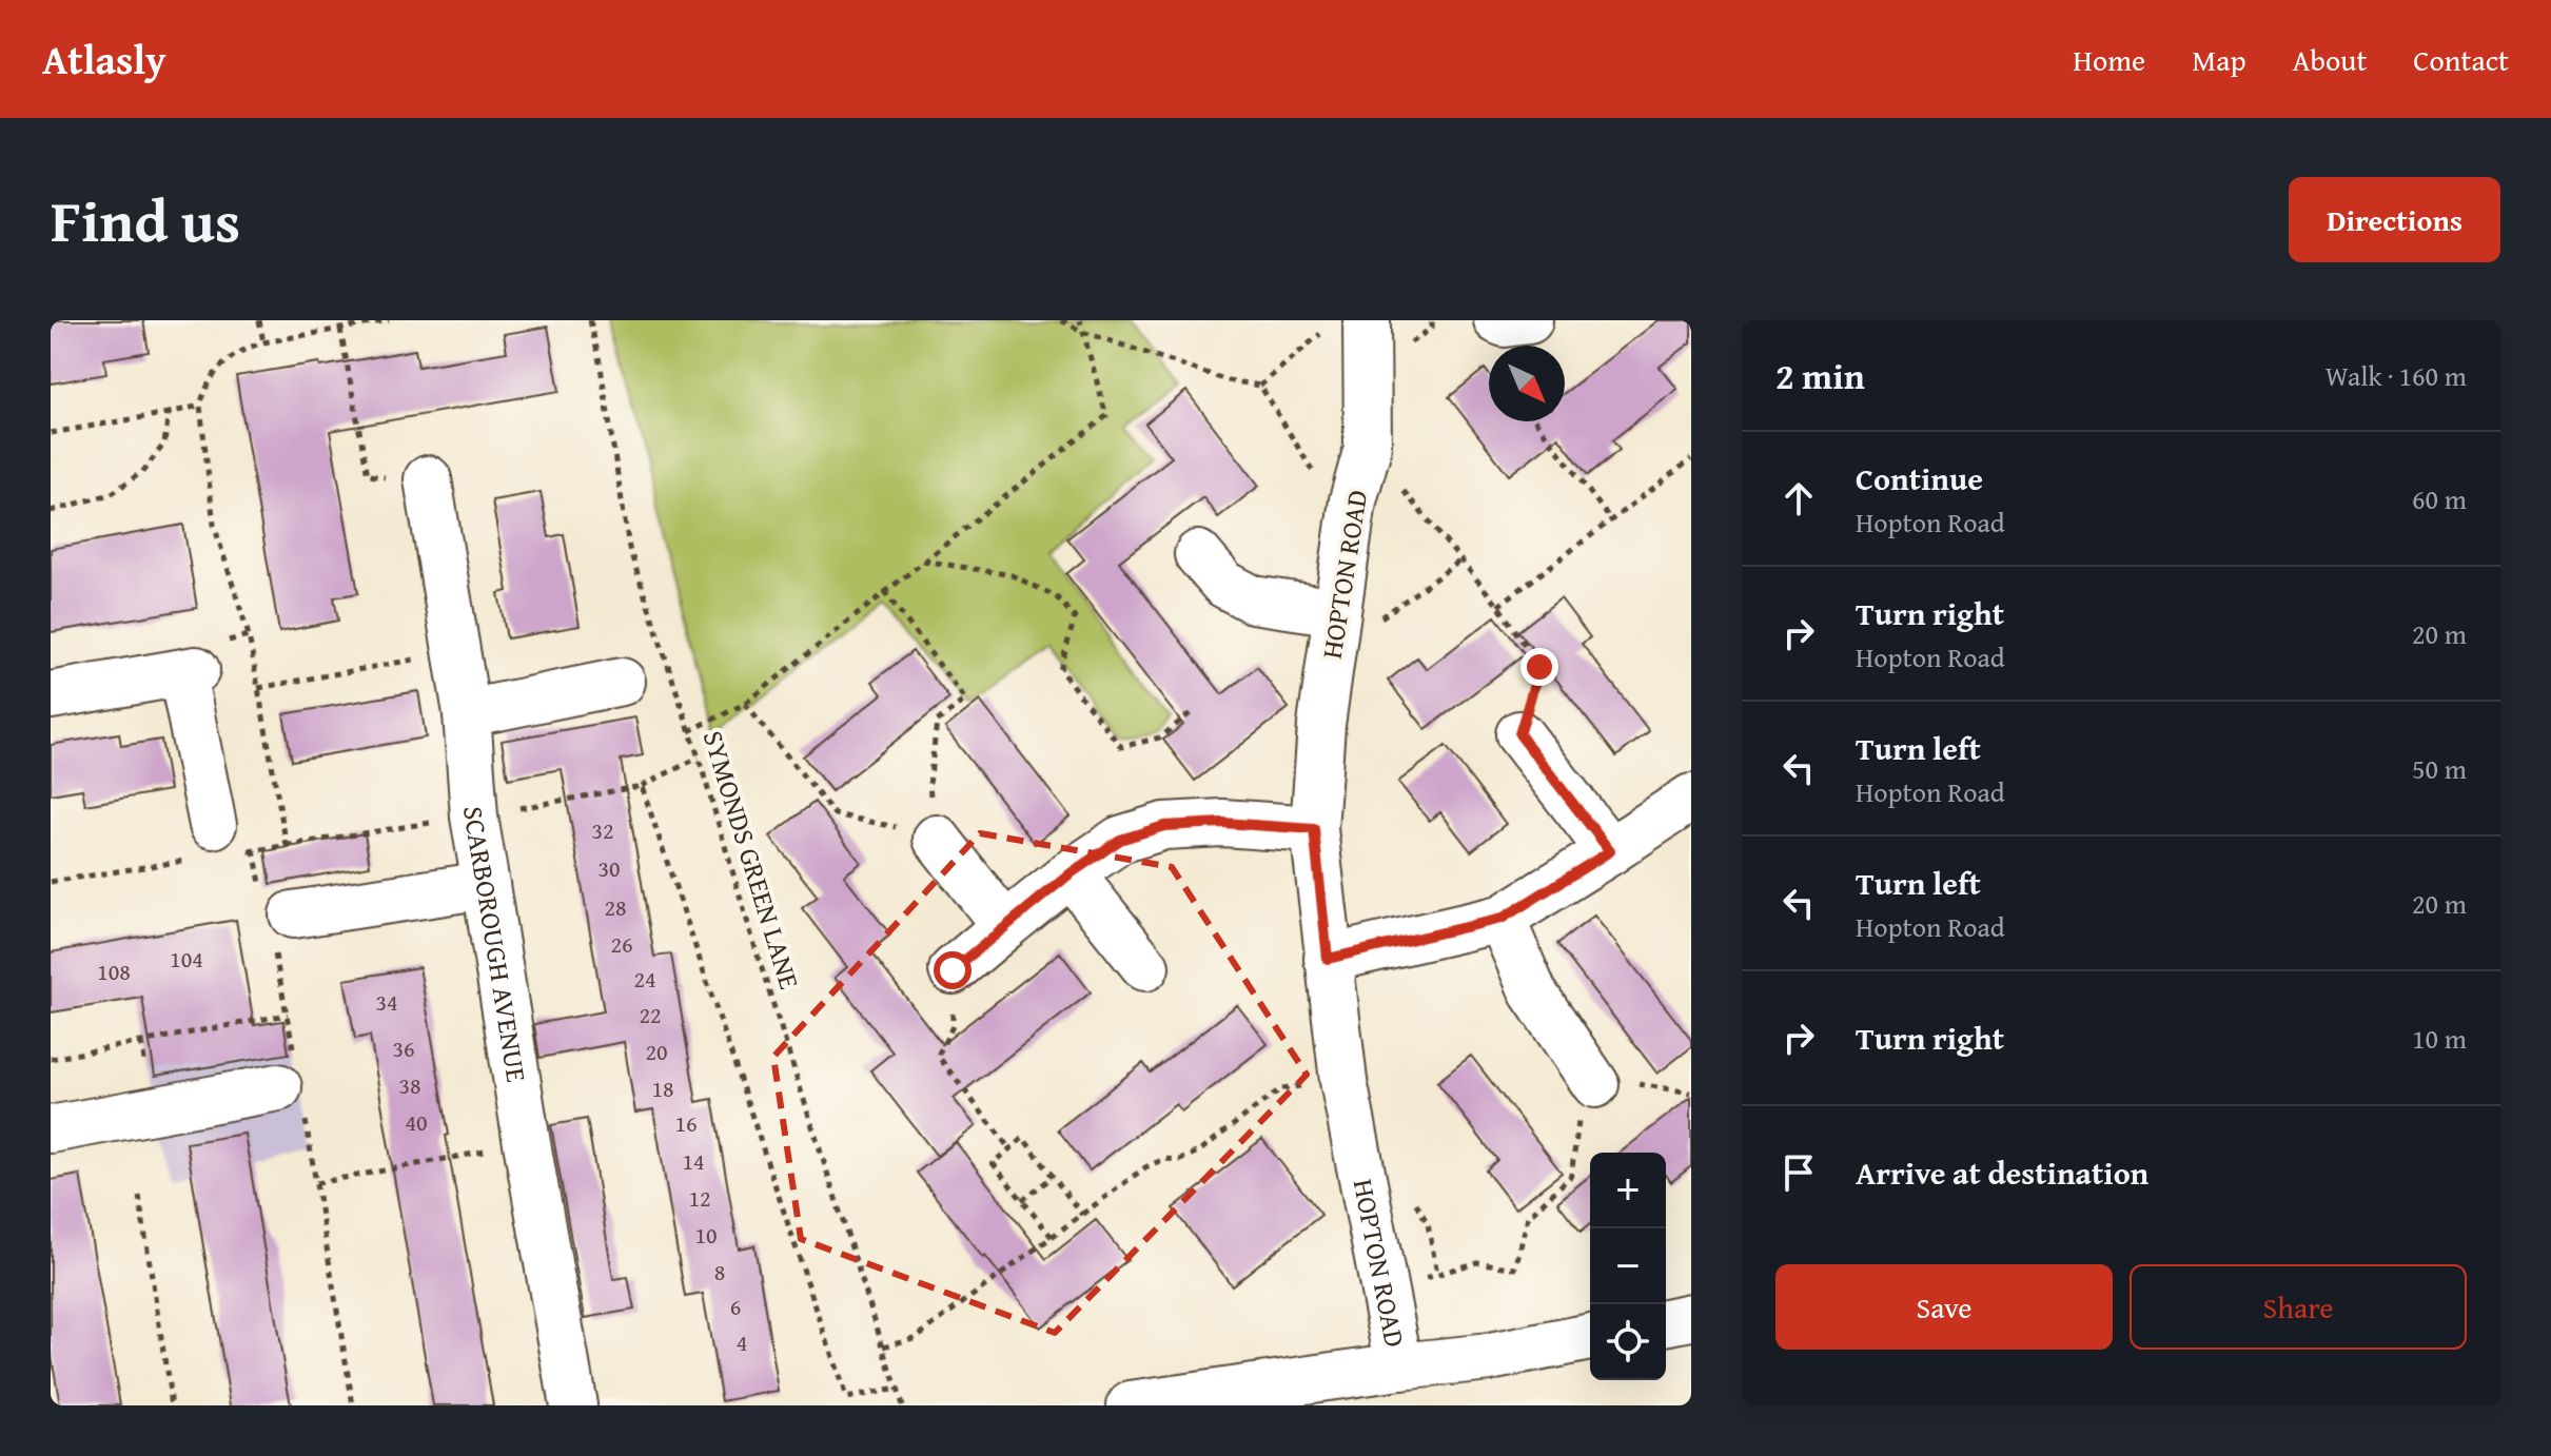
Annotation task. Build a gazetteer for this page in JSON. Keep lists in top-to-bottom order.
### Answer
{
  "streets": {
    "street": ["HOPTON ROAD", "SCARBOROUGH AVENUE"],
    "path": ["SYMONDS GREEN LANE"]
  },
  "house_numbers": [
    "32",
    "30",
    "28",
    "26",
    "104",
    "108",
    "24",
    "34",
    "22",
    "36",
    "20",
    "38",
    "18",
    "40",
    "16",
    "14",
    "12",
    "10",
    "8",
    "6",
    "4"
  ],
  "north": "bottom right",
  "page": {
    "header": "Atlasly",
    "nav": [
      "Home",
      "Map",
      "About",
      "Contact"
    ],
    "title": "Find us",
    "buttons": [
      "Directions",
      ["Save", "Share"]
    ],
    "heading": ["2 min", "Walk · 160 m"],
    "list": [
      ["Continue", "Hopton Road", "60 m"],
      ["Turn right", "Hopton Road", "20 m"],
      ["Turn left", "Hopton Road", "50 m"],
      ["Turn left", "Hopton Road", "20 m"],
      ["Turn right", "10 m"],
      "Arrive at destination"
    ],
    "map_buttons": ["+", "−"]
  }
}
